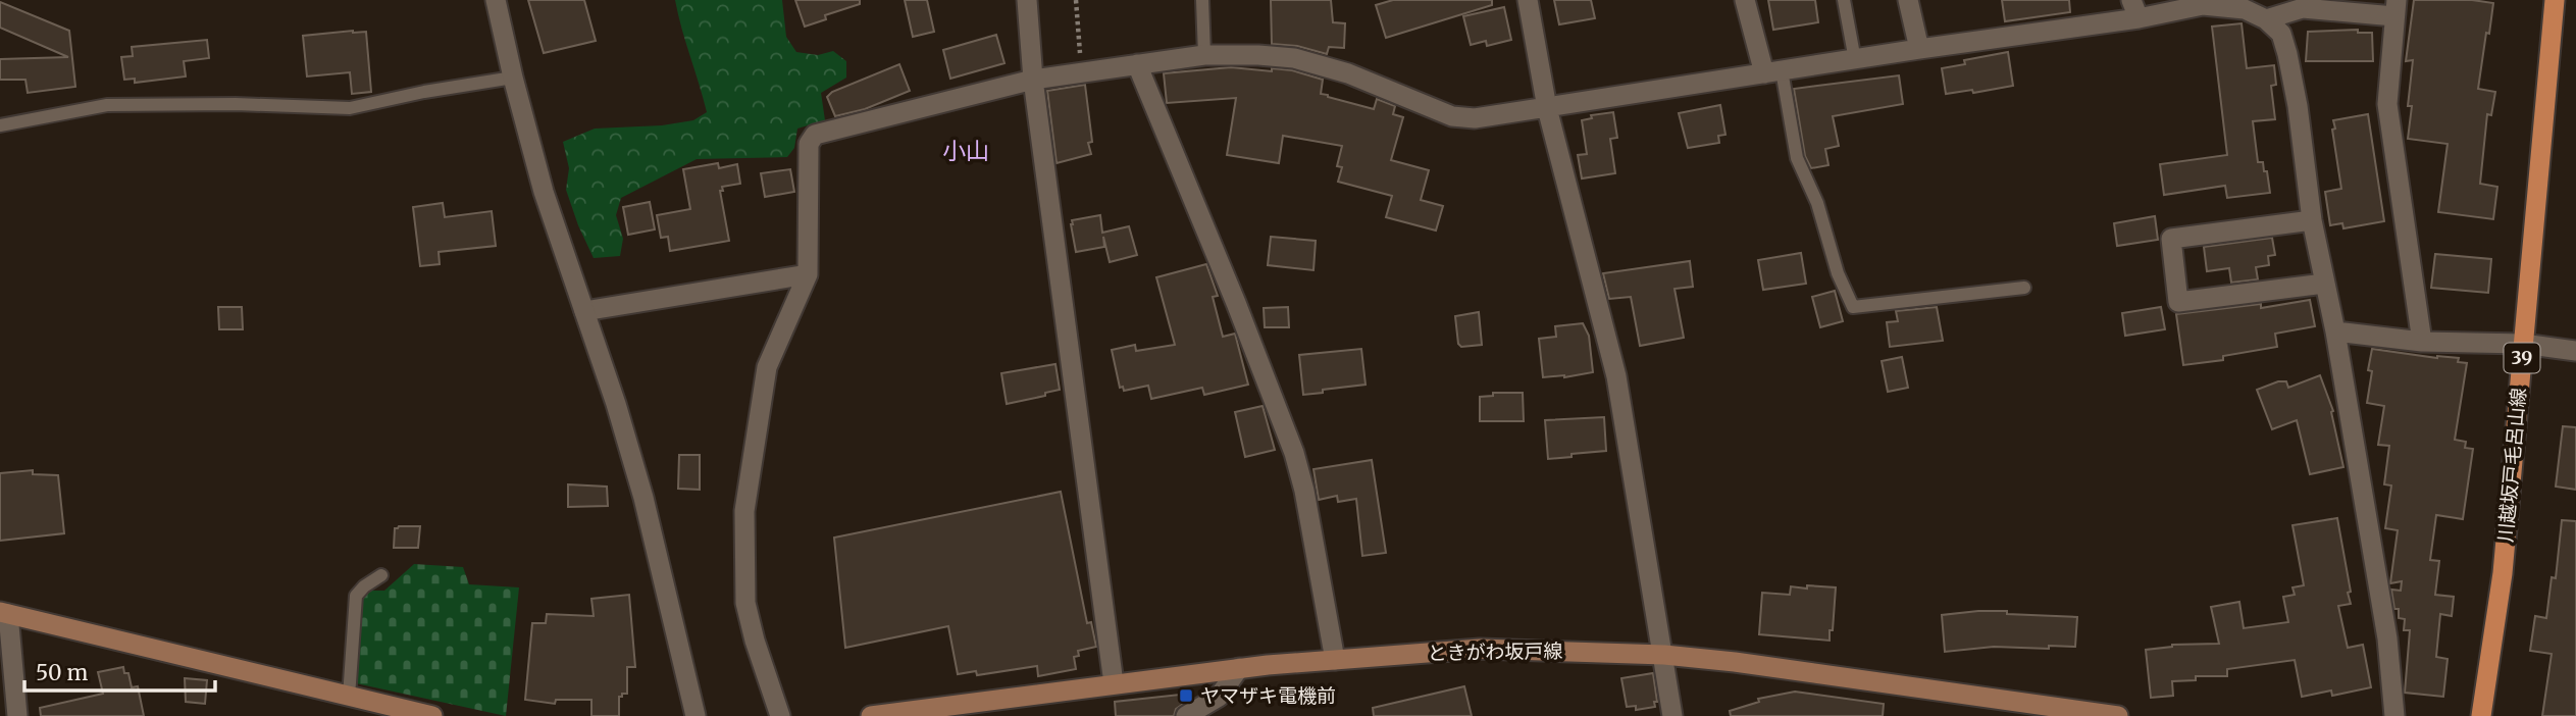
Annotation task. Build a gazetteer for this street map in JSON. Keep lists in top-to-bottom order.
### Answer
{
  "streets": {
    "main road": ["39", "川越坂戸毛呂山線", "ときがわ坂戸線"]
  },
  "districts": ["小山"],
  "places": {
    "transit": ["ヤマザキ電機前"]
  },
  "scale_bar": "50 m"
}
